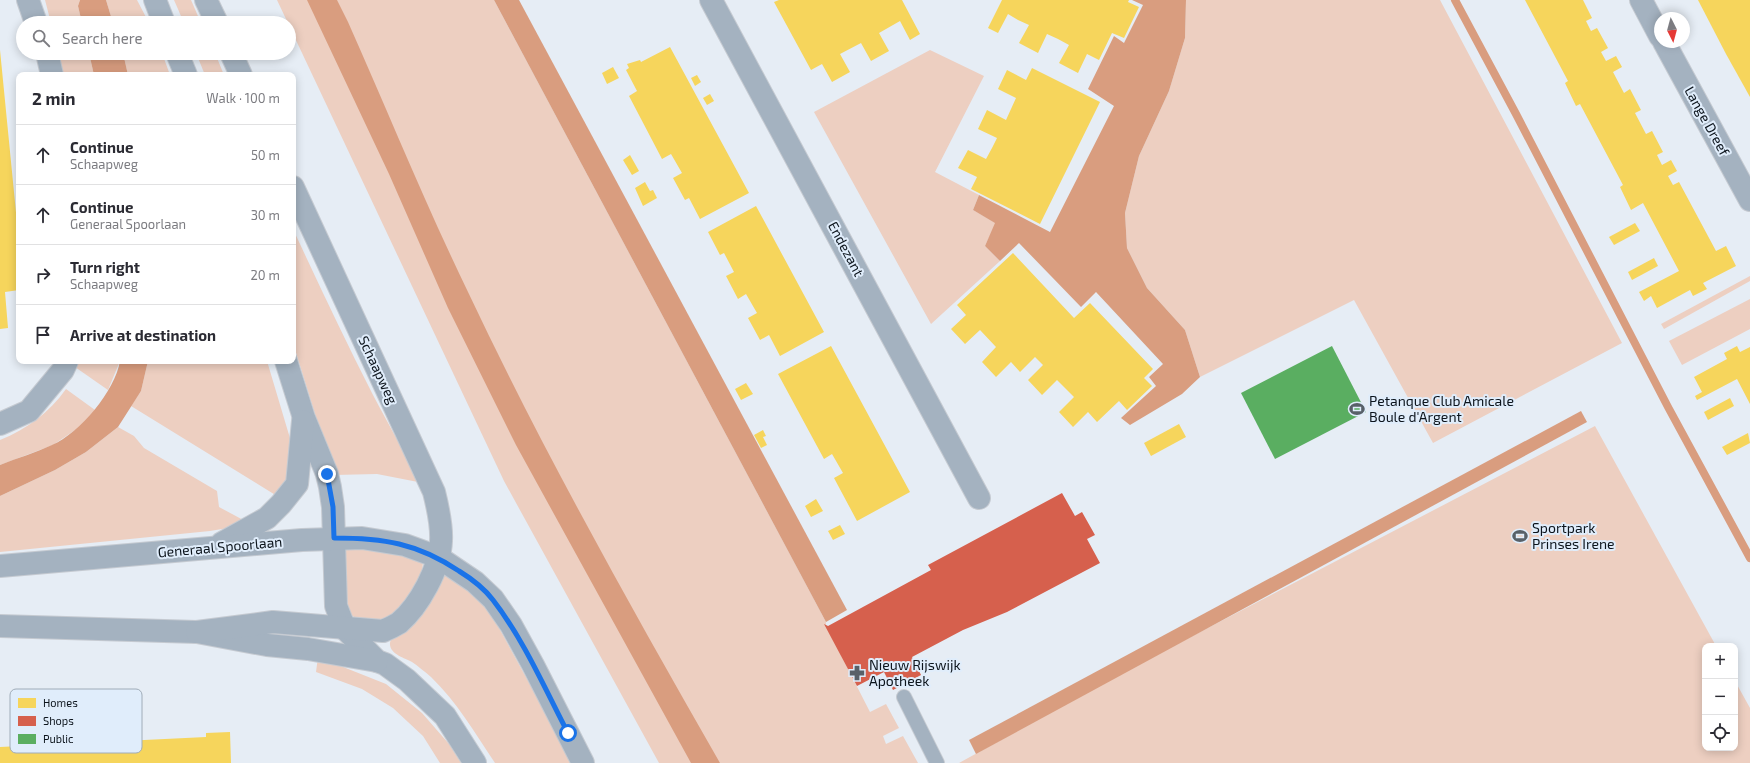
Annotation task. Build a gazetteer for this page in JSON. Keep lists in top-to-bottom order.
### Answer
{
  "streets": {
    "street": [
      "Lange Dreef",
      "Endezant",
      "Schaapweg",
      "Generaal Spoorlaan"
    ]
  },
  "crossings": [
    ["Schaapweg", "Generaal Spoorlaan"]
  ],
  "places": {
    "sports": ["Petanque Club Amicale Boule d'Argent", "Sportpark Prinses Irene"],
    "pharmacy": ["Nieuw Rijswijk Apotheek"]
  },
  "legend": ["Homes", "Shops", "Public"],
  "north": "bottom",
  "page": {
    "search": "Search here",
    "heading": ["2 min", "Walk · 100 m"],
    "list": [
      ["Continue", "Schaapweg", "50 m"],
      ["Continue", "Generaal Spoorlaan", "30 m"],
      ["Turn right", "Schaapweg", "20 m"],
      "Arrive at destination"
    ],
    "map_buttons": ["+", "−"]
  }
}
